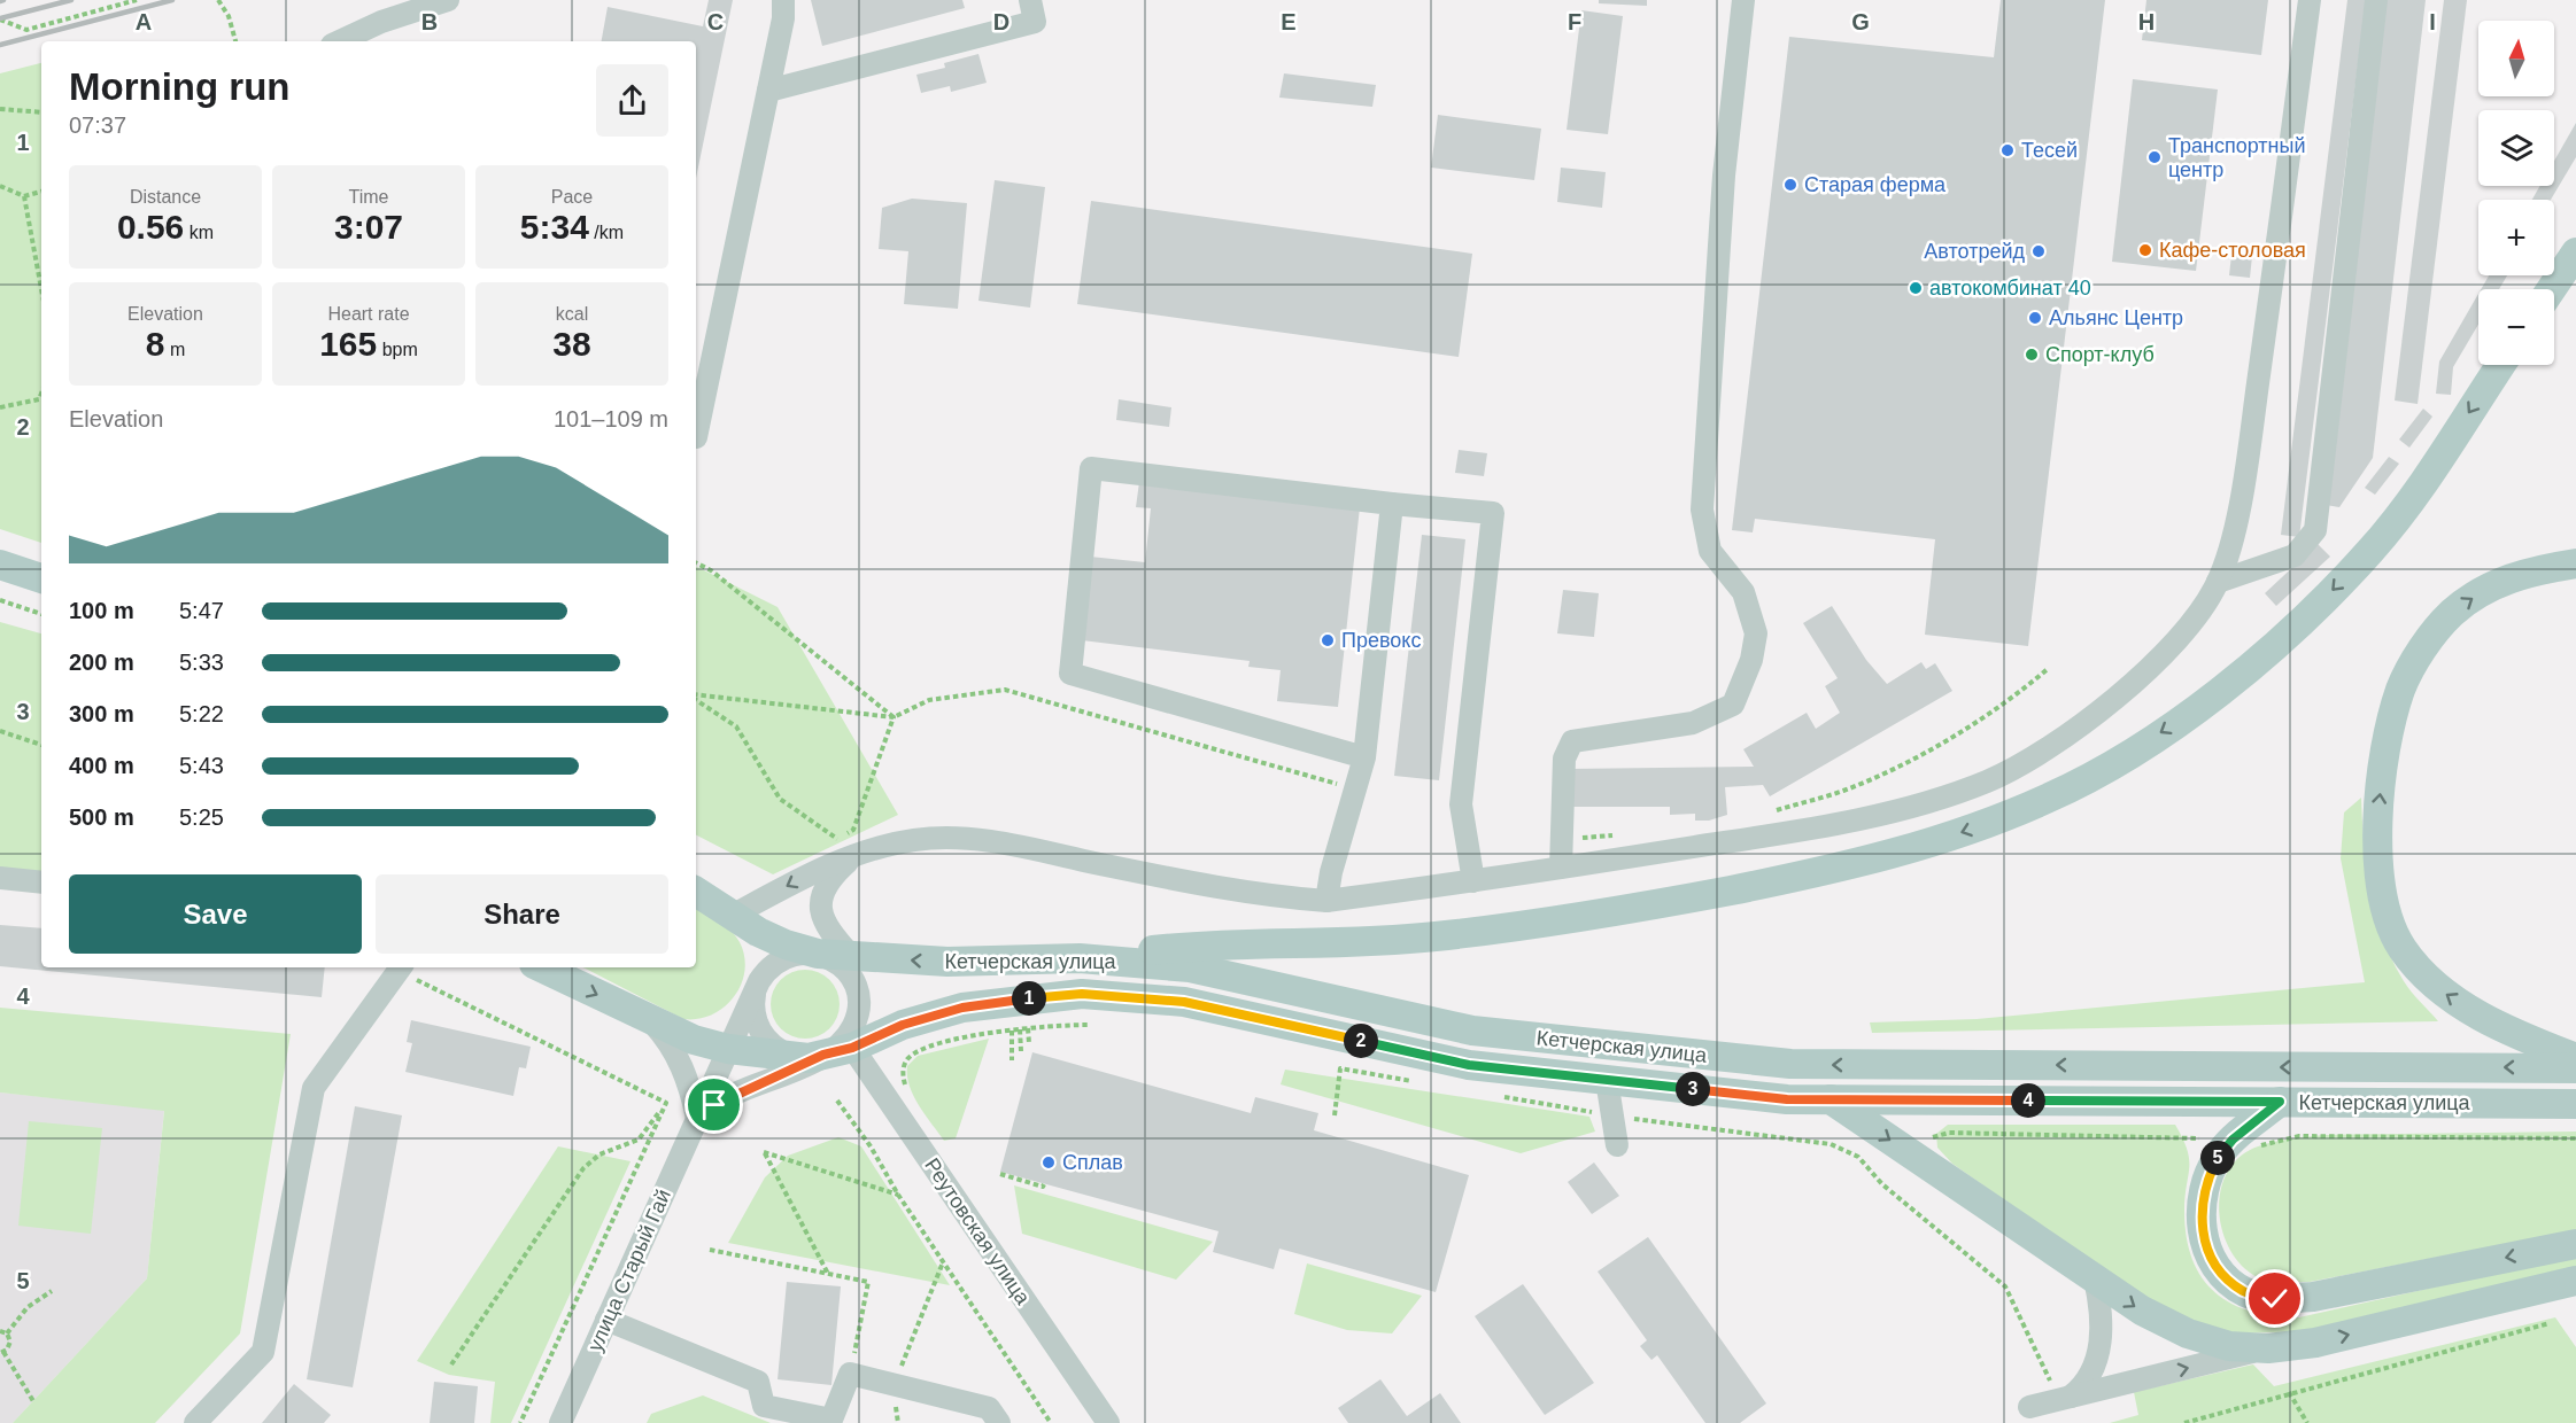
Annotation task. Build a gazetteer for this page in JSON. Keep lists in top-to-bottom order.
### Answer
{
  "streets": {
    "main road": ["Кетчерская улица"],
    "street": ["Реутовская улица", "улица Старый Гай"]
  },
  "crossings": [
    ["Кетчерская улица", "Реутовская улица"],
    ["Кетчерская улица", "улица Старый Гай"],
    ["Реутовская улица", "улица Старый Гай"]
  ],
  "places": [
    "Тесей",
    "Транспортный центр",
    "Старая ферма",
    "Кафе-столовая",
    "Автотрейд",
    "автокомбинат 40",
    "Альянс Центр",
    "Спорт-клуб",
    "Превокс",
    "Сплав"
  ],
  "north": "top",
  "page": {
    "map_buttons": ["+", "−"],
    "heading": ["Morning run", "07:37"],
    "stats": [
      ["Distance", "0.56 km"],
      ["Time", "3:07"],
      ["Pace", "5:34 /km"],
      ["Elevation", "8 m"],
      ["Heart rate", "165 bpm"],
      ["kcal", "38"]
    ],
    "chart": ["Elevation", "101–109 m"],
    "list": [
      {
        "name": "100 m",
        "note": "5:47"
      },
      {
        "name": "200 m",
        "note": "5:33"
      },
      {
        "name": "300 m",
        "note": "5:22"
      },
      {
        "name": "400 m",
        "note": "5:43"
      },
      {
        "name": "500 m",
        "note": "5:25"
      }
    ],
    "buttons": ["Save", "Share"],
    "pins": [
      "1",
      "2",
      "3",
      "4",
      "5"
    ]
  },
  "grid": {
    "columns": [
      "A",
      "B",
      "C",
      "D",
      "E",
      "F",
      "G",
      "H",
      "I"
    ],
    "rows": [
      "1",
      "2",
      "3",
      "4",
      "5"
    ]
  }
}
